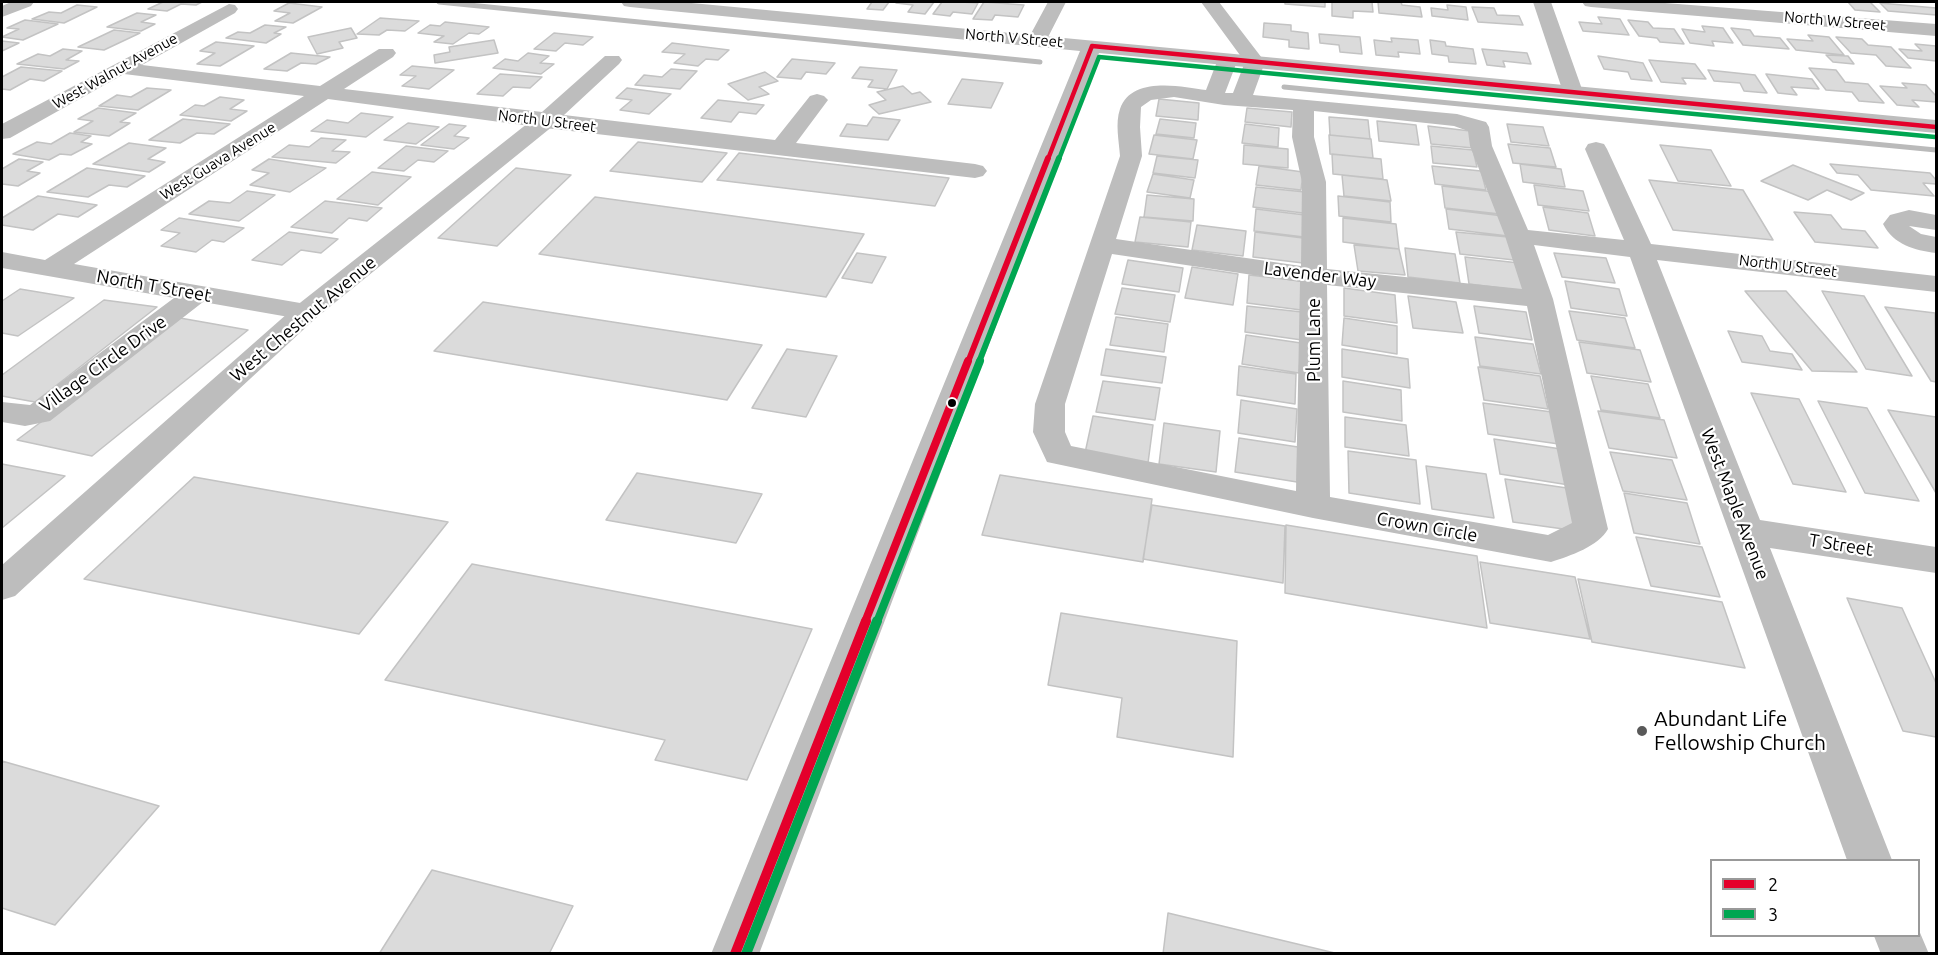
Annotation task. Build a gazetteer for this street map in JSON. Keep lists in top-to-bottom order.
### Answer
{
  "streets": {
    "street": [
      "North W Street",
      "North V Street",
      "West Walnut Avenue",
      "North U Street",
      "West Guava Avenue",
      "Lavender Way",
      "North T Street",
      "West Chestnut Avenue",
      "Plum Lane",
      "Village Circle Drive",
      "West Maple Avenue",
      "Crown Circle",
      "T Street"
    ]
  },
  "crossings": [
    ["West Walnut Avenue", "North U Street"],
    ["North U Street", "West Guava Avenue"],
    ["North U Street", "West Chestnut Avenue"],
    ["North U Street", "West Maple Avenue"],
    ["North U Street", "Crown Circle"],
    ["West Guava Avenue", "North T Street"],
    ["Lavender Way", "Plum Lane"],
    ["Lavender Way", "Crown Circle"],
    ["North T Street", "West Chestnut Avenue"],
    ["North T Street", "Village Circle Drive"],
    ["Plum Lane", "Crown Circle"],
    ["West Maple Avenue", "T Street"]
  ],
  "places": ["Abundant Life Fellowship Church"],
  "lines": ["transit line 2", "transit line 3"],
  "legend": ["2", "3"]
}
